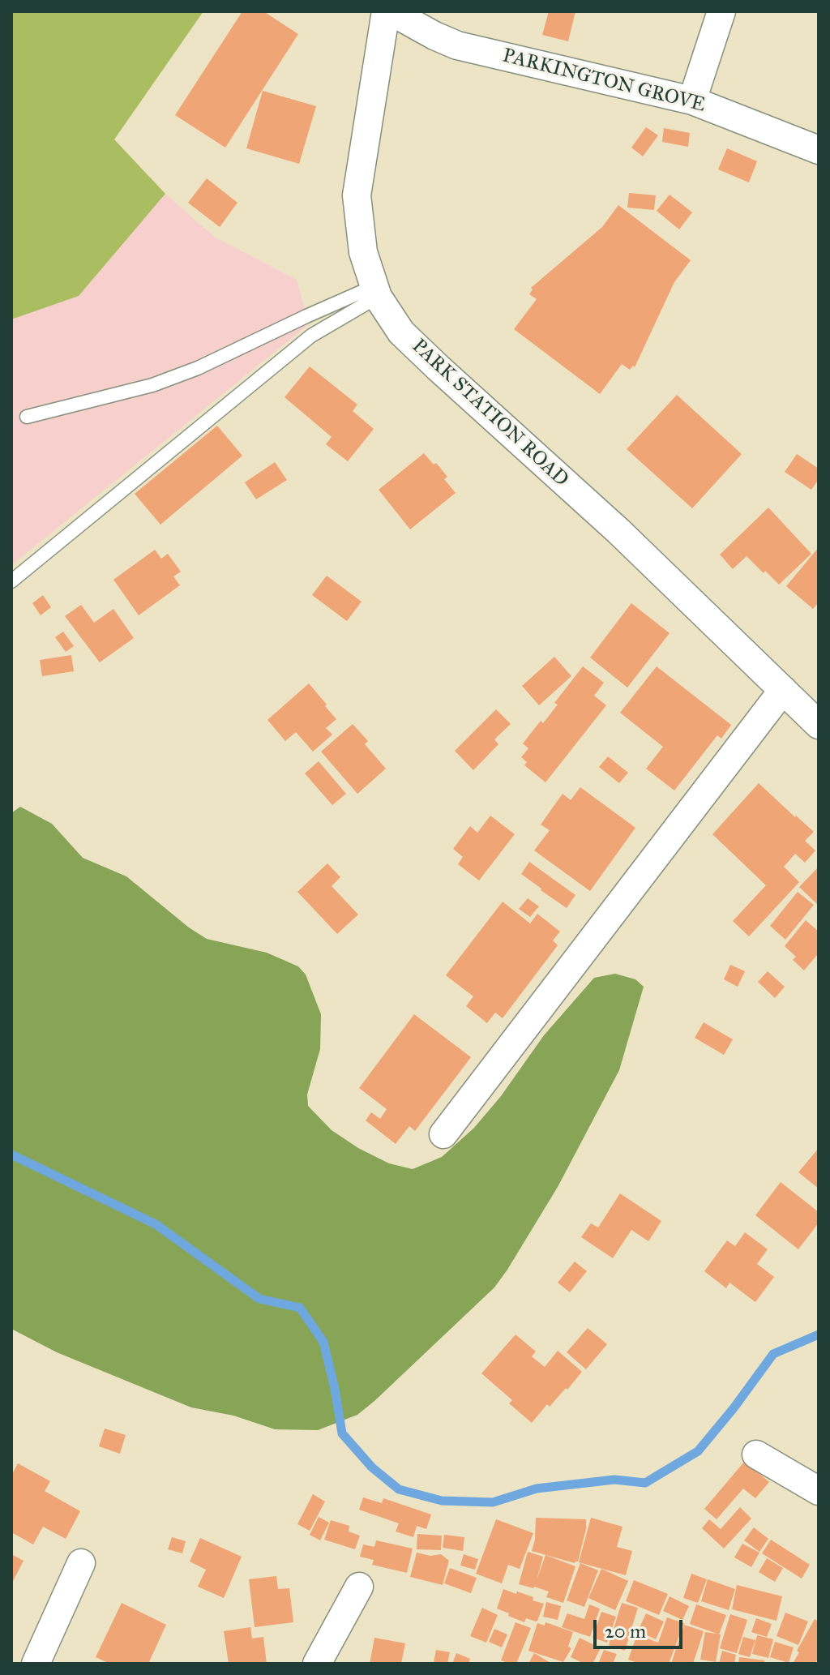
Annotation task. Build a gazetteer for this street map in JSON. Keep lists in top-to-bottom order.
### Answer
{
  "streets": {
    "street": ["PARKINGTON GROVE", "PARK STATION ROAD"]
  },
  "crossings": [
    ["PARKINGTON GROVE", "PARK STATION ROAD"]
  ],
  "scale_bar": "20 m"
}
